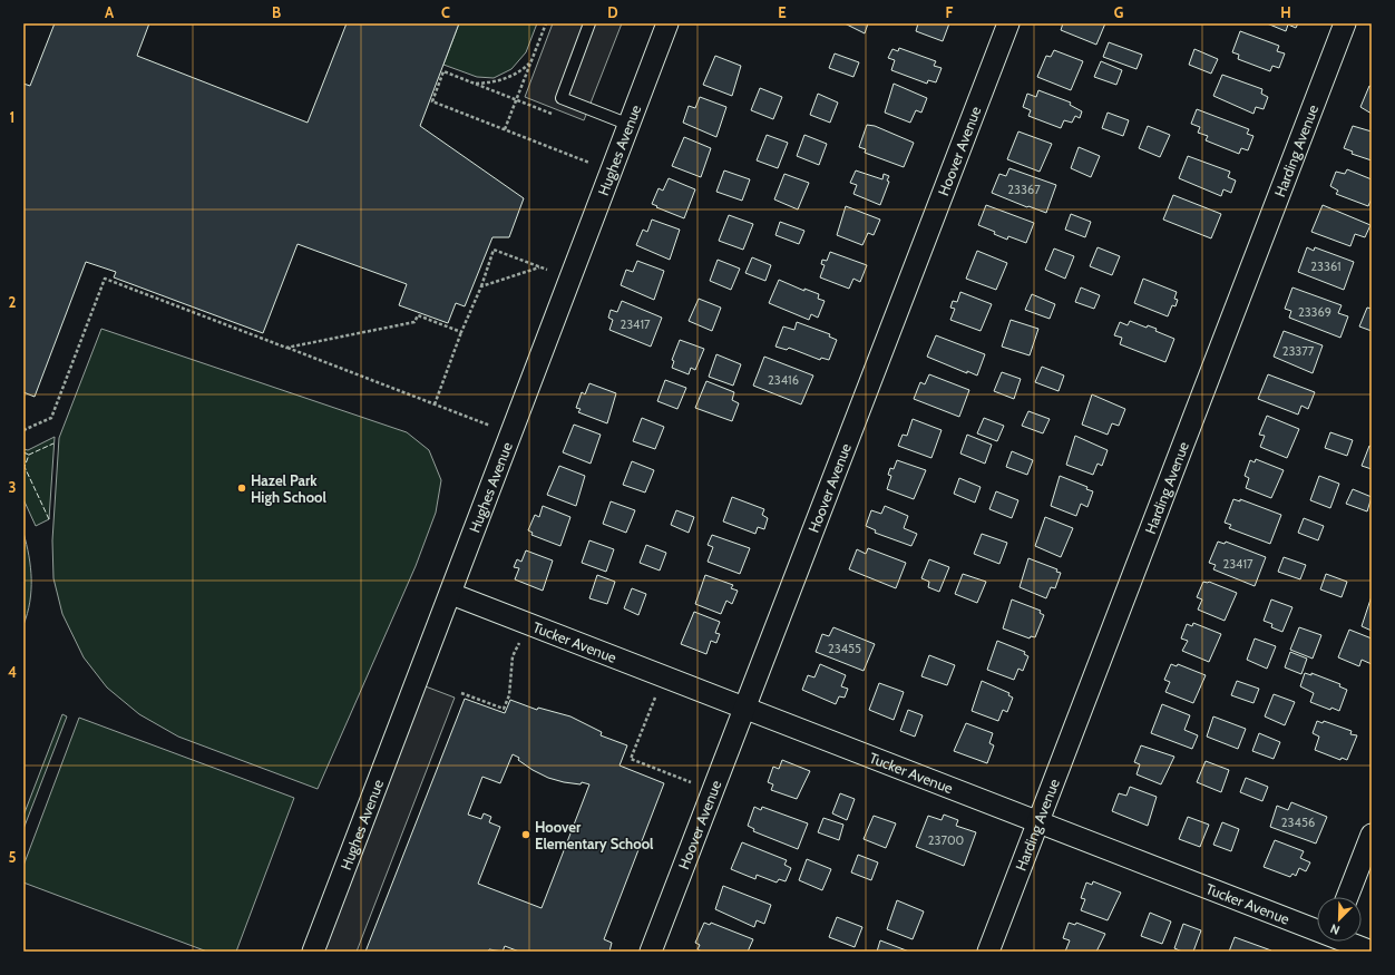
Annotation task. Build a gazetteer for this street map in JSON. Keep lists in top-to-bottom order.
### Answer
{
  "streets": {
    "street": [
      "Hughes Avenue",
      "Hoover Avenue",
      "Harding Avenue",
      "Tucker Avenue"
    ]
  },
  "crossings": [
    ["Hughes Avenue", "Tucker Avenue"],
    ["Hoover Avenue", "Tucker Avenue"],
    ["Harding Avenue", "Tucker Avenue"]
  ],
  "places": ["Hazel Park High School", "Hoover Elementary School"],
  "house_numbers": [
    "23367",
    "23361",
    "23369",
    "23417",
    "23377",
    "23416",
    "23417",
    "23455",
    "23456",
    "23700"
  ],
  "north": "bottom left",
  "grid": {
    "columns": [
      "A",
      "B",
      "C",
      "D",
      "E",
      "F",
      "G",
      "H"
    ],
    "rows": [
      "1",
      "2",
      "3",
      "4",
      "5"
    ]
  }
}
